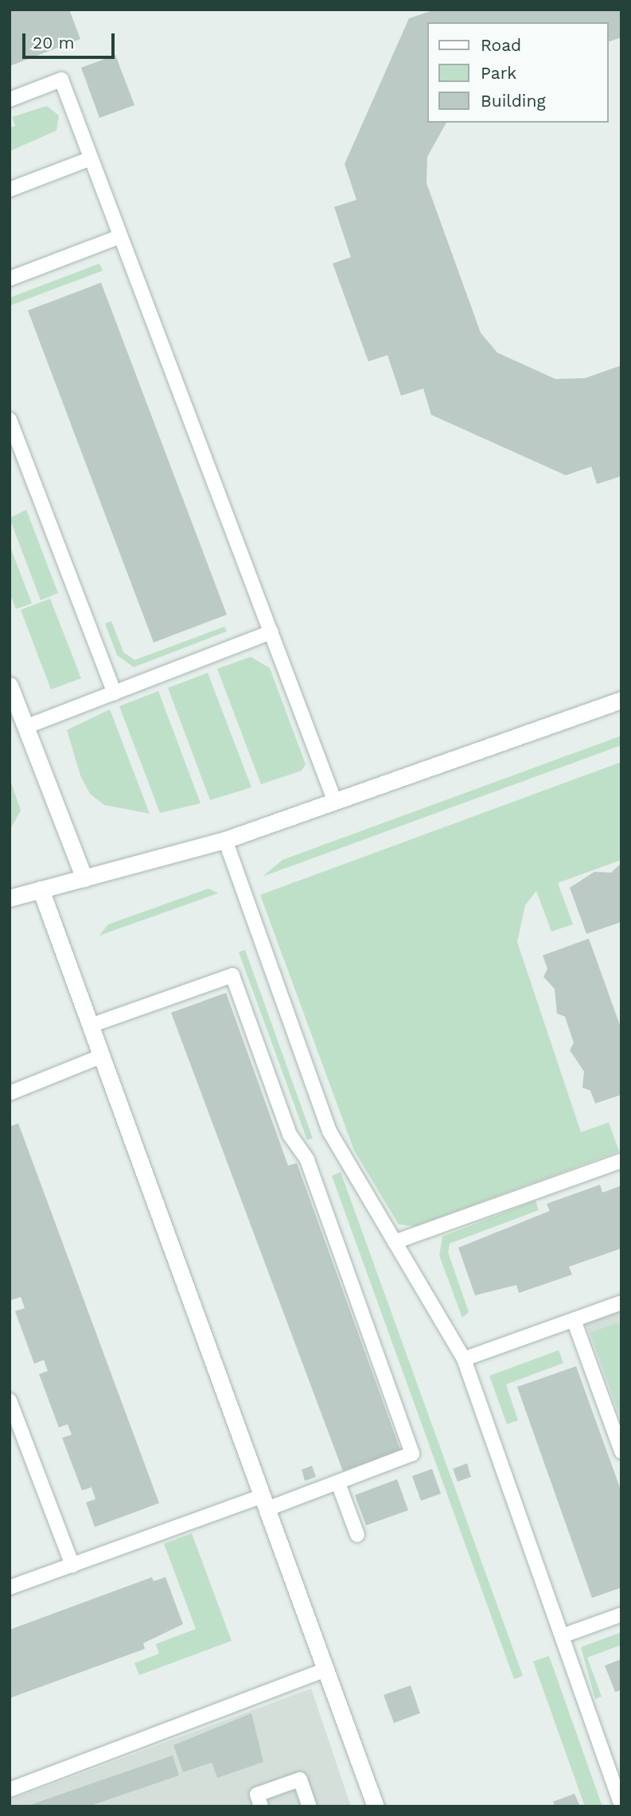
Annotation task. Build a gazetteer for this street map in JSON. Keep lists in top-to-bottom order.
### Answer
{
  "legend": ["Road", "Park", "Building"],
  "scale_bar": "20 m"
}
